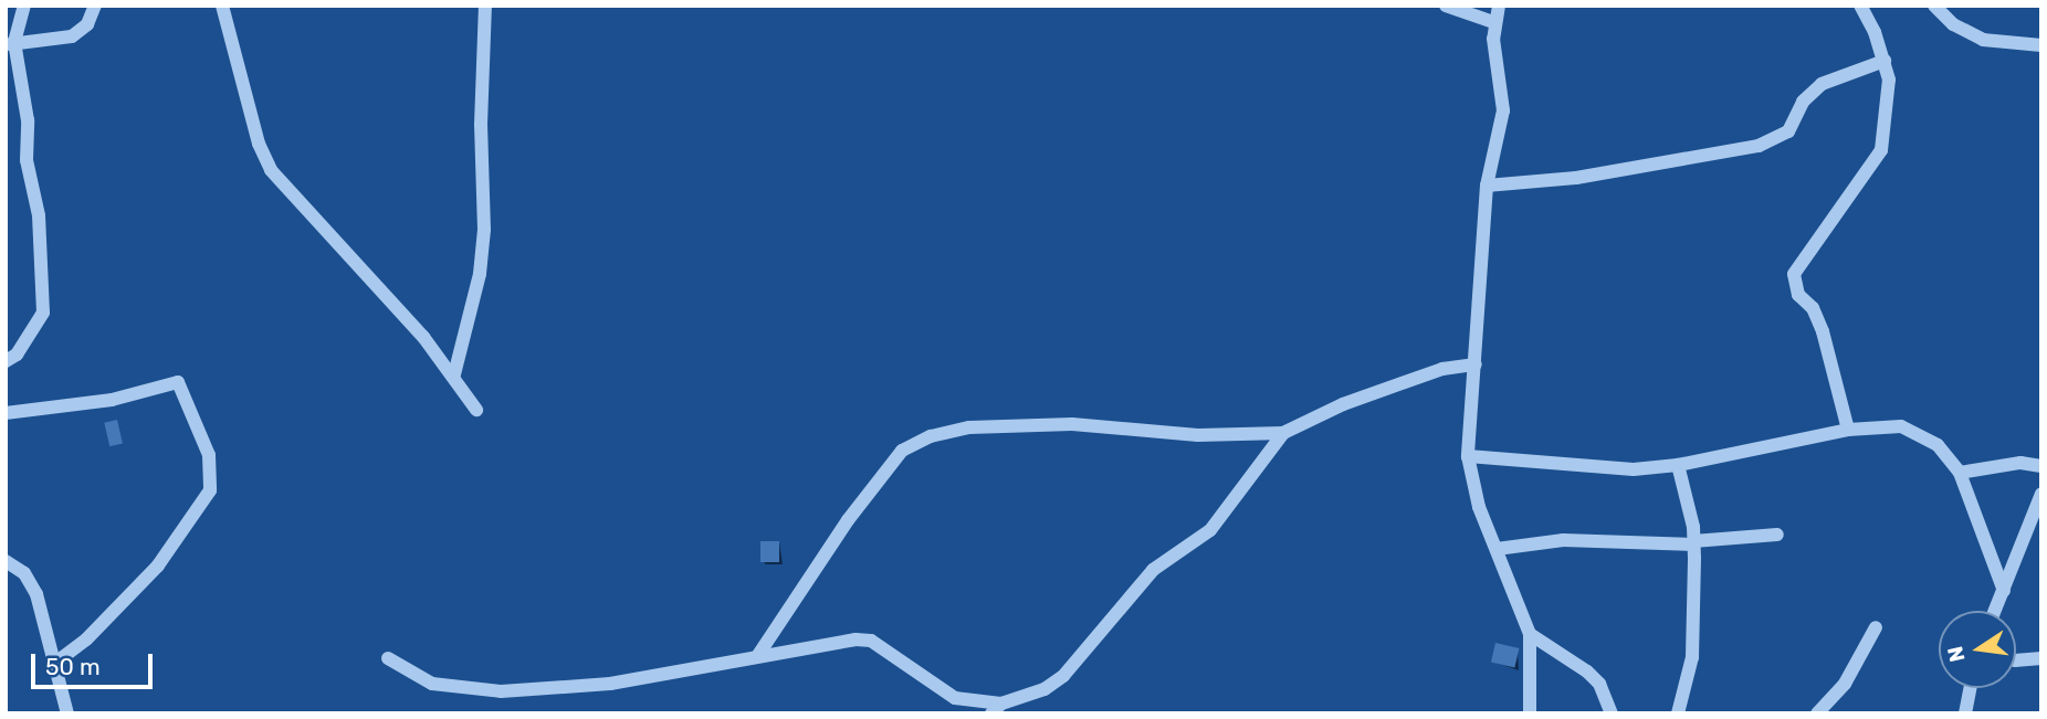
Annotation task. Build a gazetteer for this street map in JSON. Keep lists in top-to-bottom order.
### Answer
{
  "scale_bar": "50 m",
  "north": "left"
}
